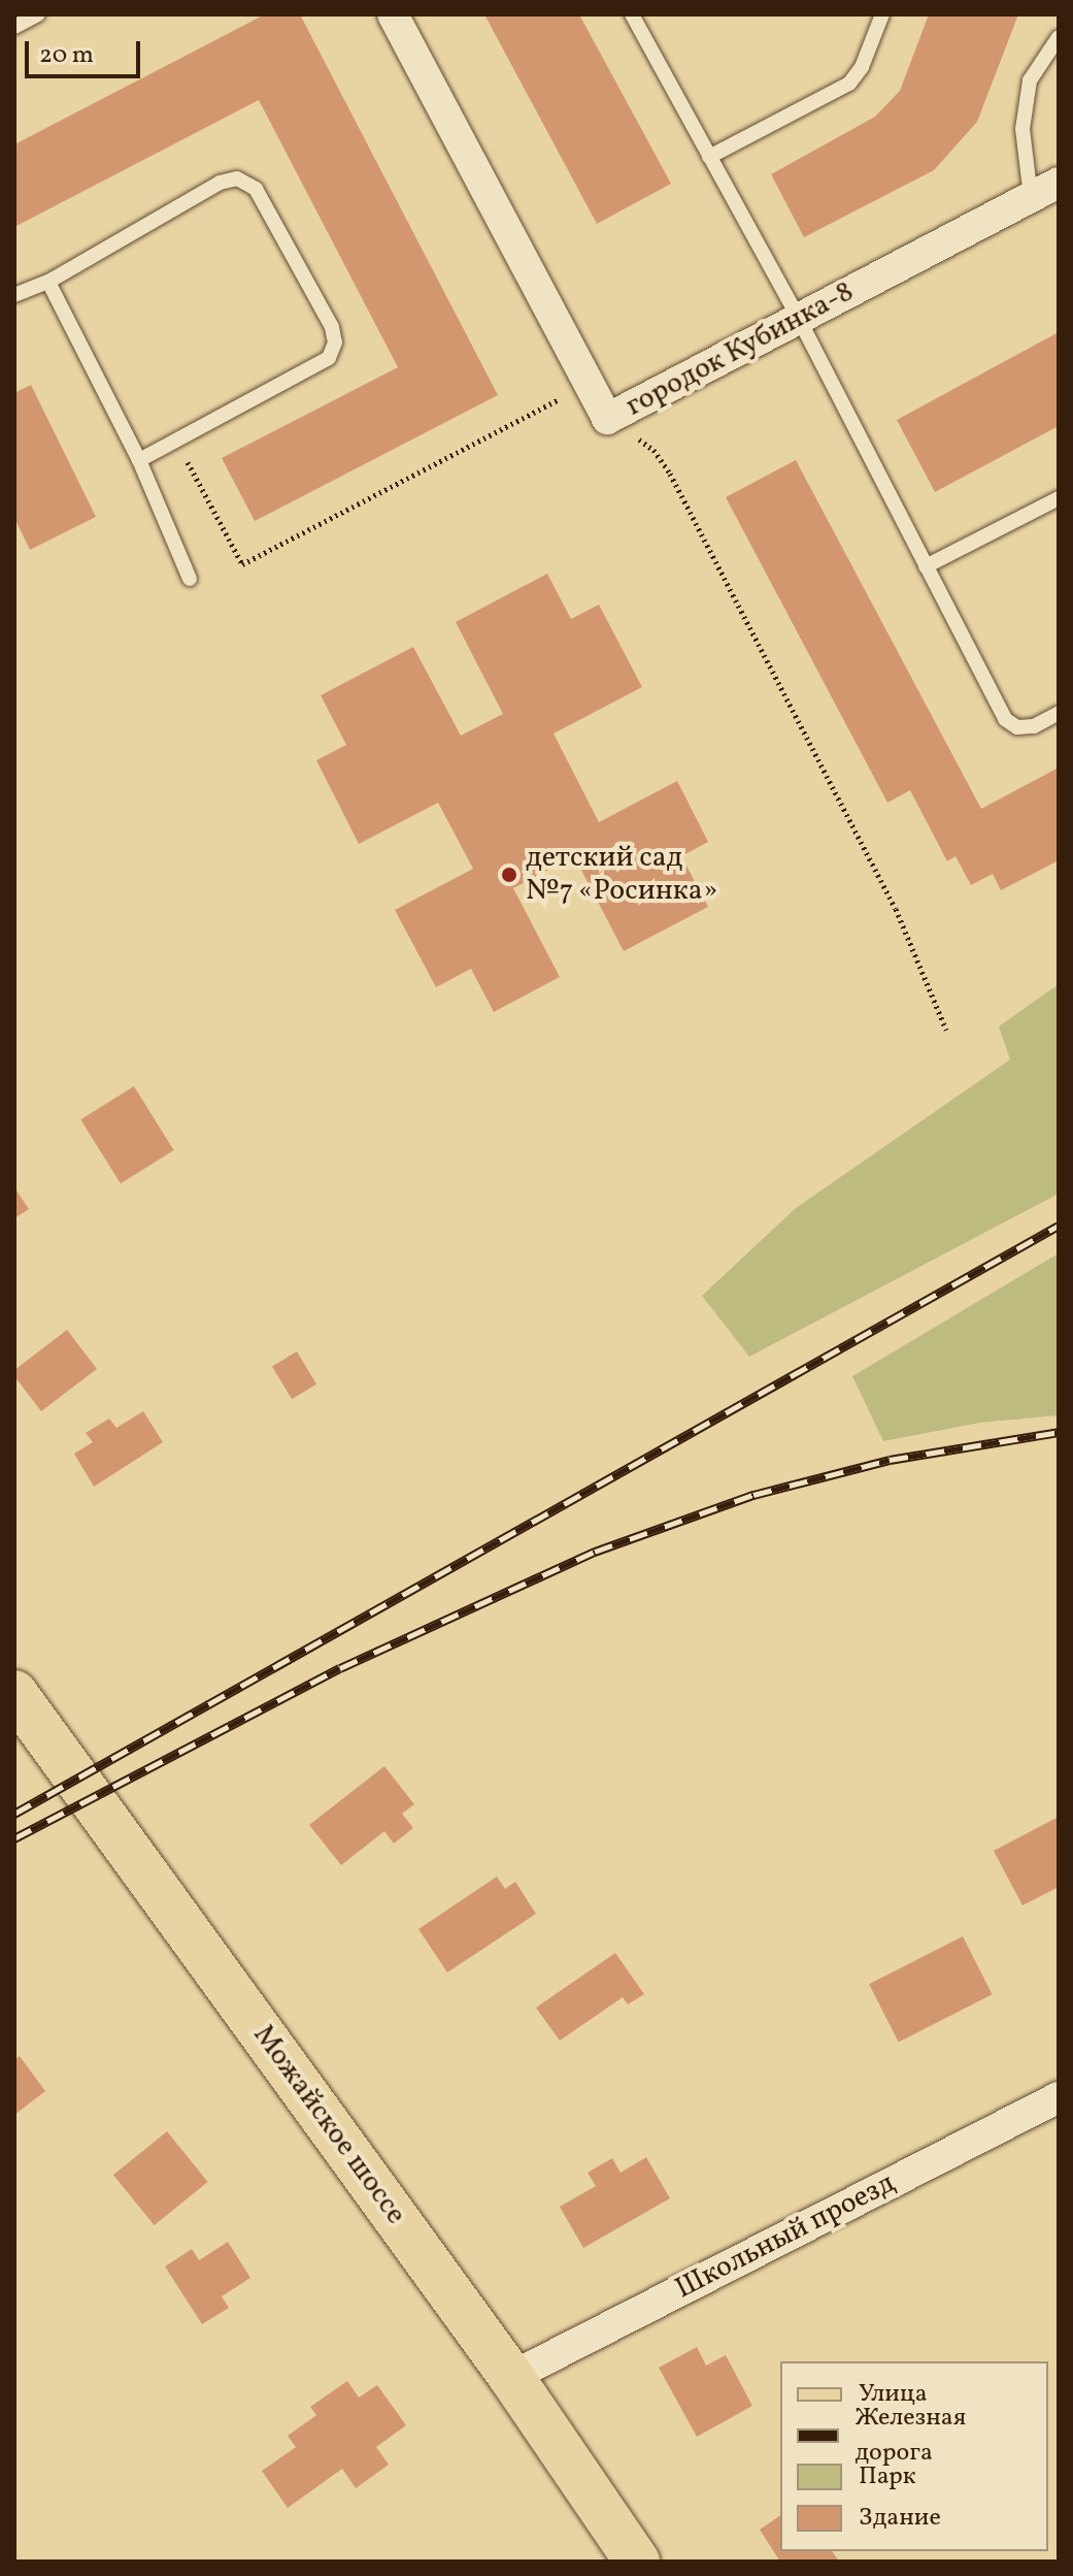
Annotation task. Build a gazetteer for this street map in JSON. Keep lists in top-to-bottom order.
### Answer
{
  "streets": {
    "main road": ["Можайское шоссе"],
    "street": ["городок Кубинка-8", "Школьный проезд"]
  },
  "crossings": [
    ["Можайское шоссе", "Школьный проезд"]
  ],
  "places": ["детский сад №7 «Росинка»"],
  "legend": [
    "Улица",
    "Железная дорога",
    "Парк",
    "Здание"
  ],
  "scale_bar": "20 m"
}
